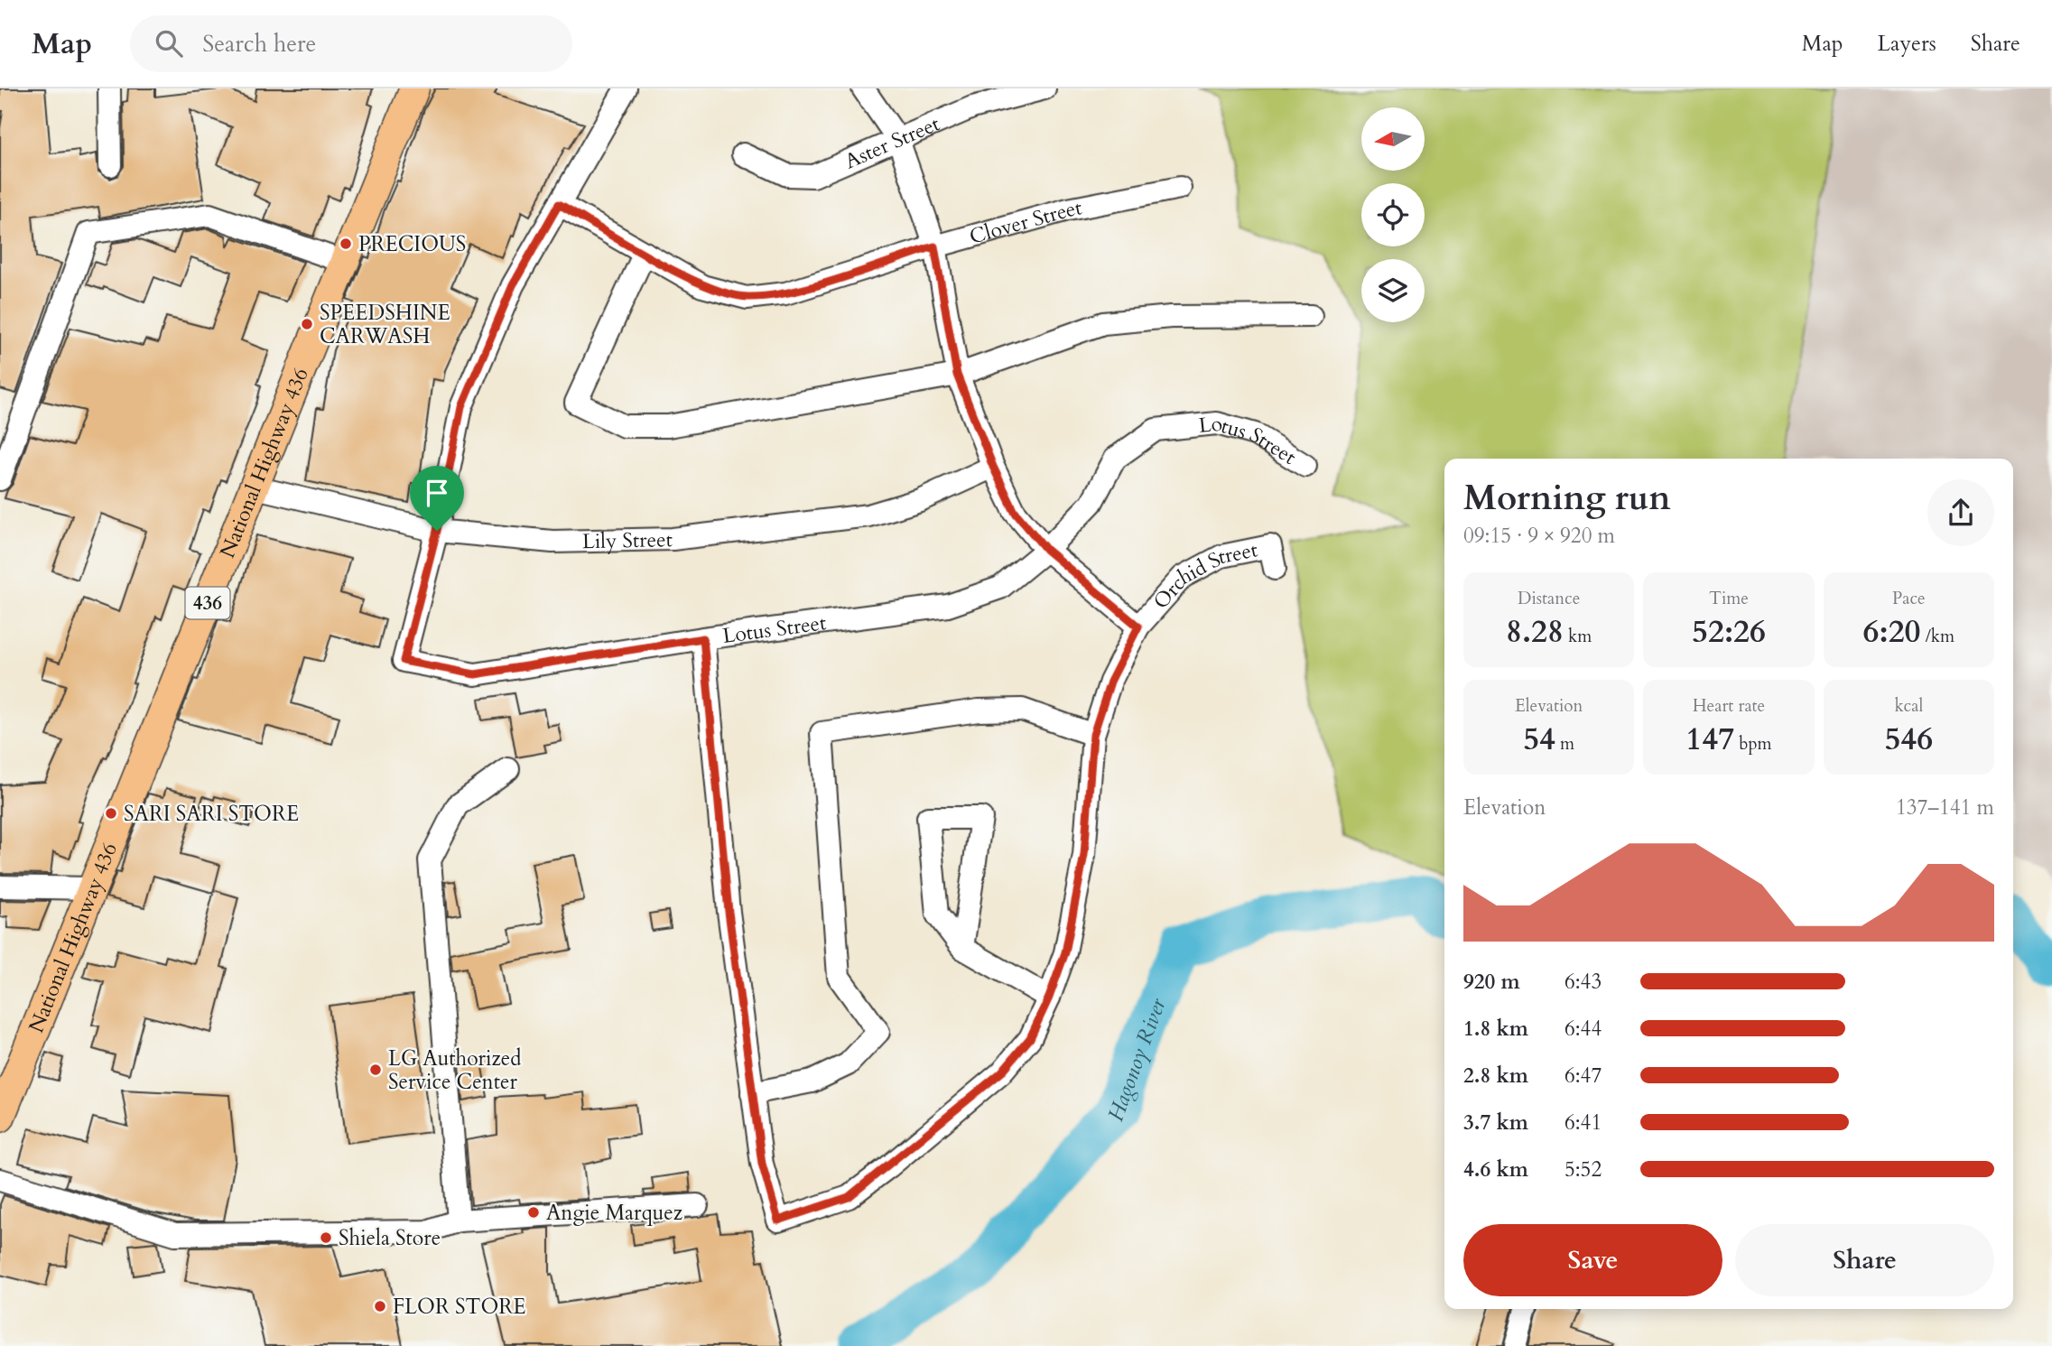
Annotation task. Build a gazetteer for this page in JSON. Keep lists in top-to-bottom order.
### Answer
{
  "streets": {
    "main road": ["National Highway 436", "436"],
    "street": [
      "Aster Street",
      "Clover Street",
      "Lotus Street",
      "Lily Street",
      "Orchid Street"
    ]
  },
  "crossings": [
    ["Clover Street", "Lotus Street"],
    ["Lotus Street", "Lily Street"],
    ["Lotus Street", "Orchid Street"],
    ["National Highway 436", "Lily Street"]
  ],
  "water": ["Hagonoy River"],
  "places": [
    "PRECIOUS",
    "SPEEDSHINE CARWASH",
    "SARI SARI STORE",
    "LG Authorized Service Center",
    "Angie Marquez",
    "Shiela Store",
    "FLOR STORE"
  ],
  "north": "left",
  "page": {
    "header": "Map",
    "search": "Search here",
    "nav": ["Map", "Layers", "Share"],
    "heading": ["Morning run", "09:15 · 9 × 920 m"],
    "stats": [
      ["Distance", "8.28 km"],
      ["Time", "52:26"],
      ["Pace", "6:20 /km"],
      ["Elevation", "54 m"],
      ["Heart rate", "147 bpm"],
      ["kcal", "546"]
    ],
    "chart": ["Elevation", "137–141 m"],
    "list": [
      {
        "name": "920 m",
        "note": "6:43"
      },
      {
        "name": "1.8 km",
        "note": "6:44"
      },
      {
        "name": "2.8 km",
        "note": "6:47"
      },
      {
        "name": "3.7 km",
        "note": "6:41"
      },
      {
        "name": "4.6 km",
        "note": "5:52"
      }
    ],
    "buttons": ["Save", "Share"]
  }
}
